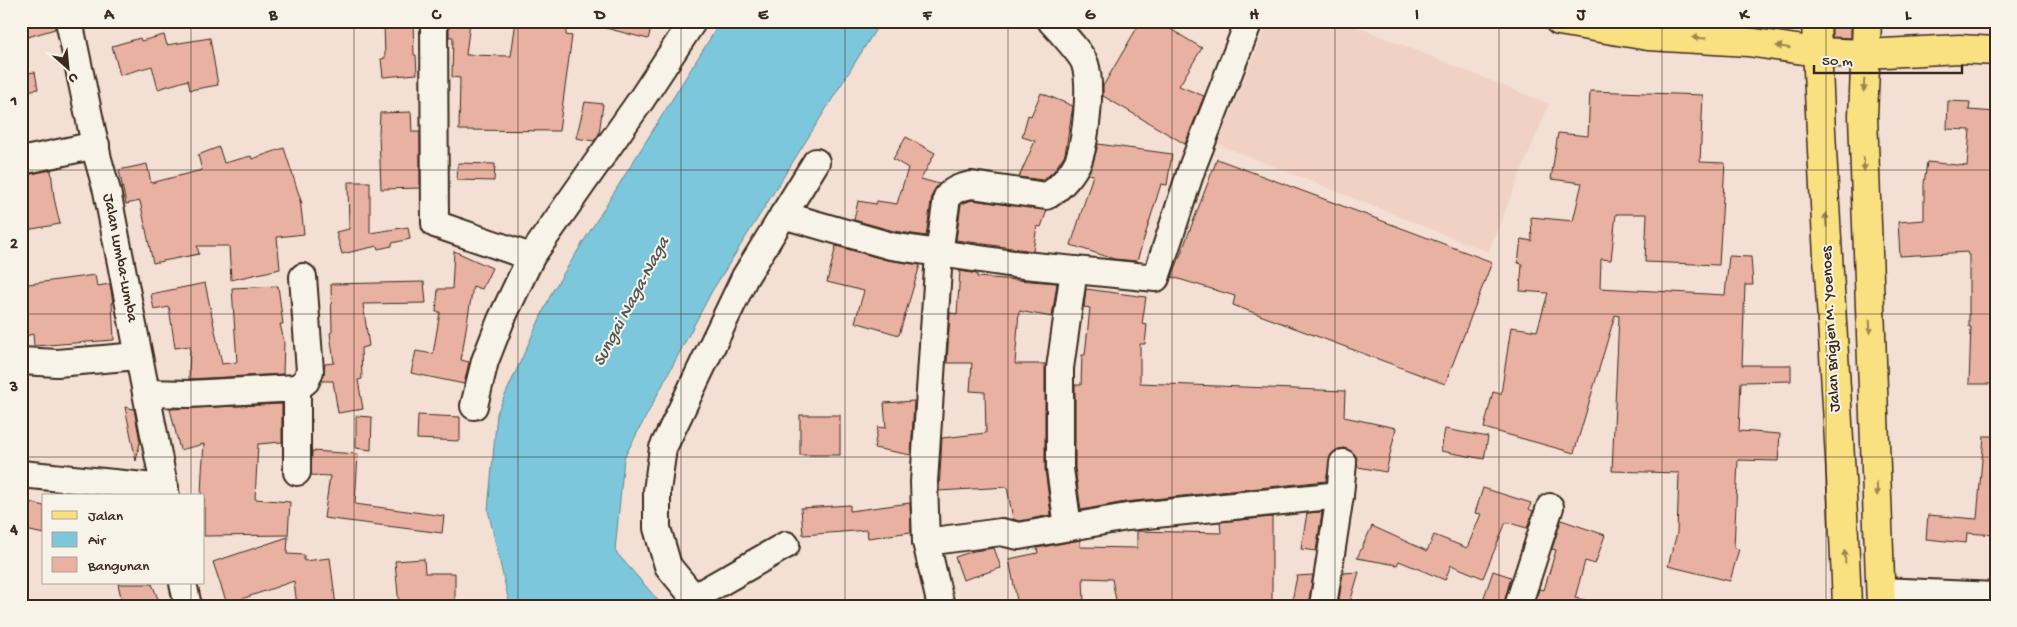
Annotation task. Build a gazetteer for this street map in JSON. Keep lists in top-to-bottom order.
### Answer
{
  "streets": {
    "main road": ["Jalan Brigjen M. Yoenoes"],
    "street": ["Jalan Lumba-Lumba"]
  },
  "water": ["Sungai Naga-Naga"],
  "legend": ["Jalan", "Air", "Bangunan"],
  "scale_bar": "50 m",
  "north": "bottom right",
  "grid": {
    "columns": [
      "A",
      "B",
      "C",
      "D",
      "E",
      "F",
      "G",
      "H",
      "I",
      "J",
      "K",
      "L"
    ],
    "rows": [
      "1",
      "2",
      "3",
      "4"
    ]
  }
}
